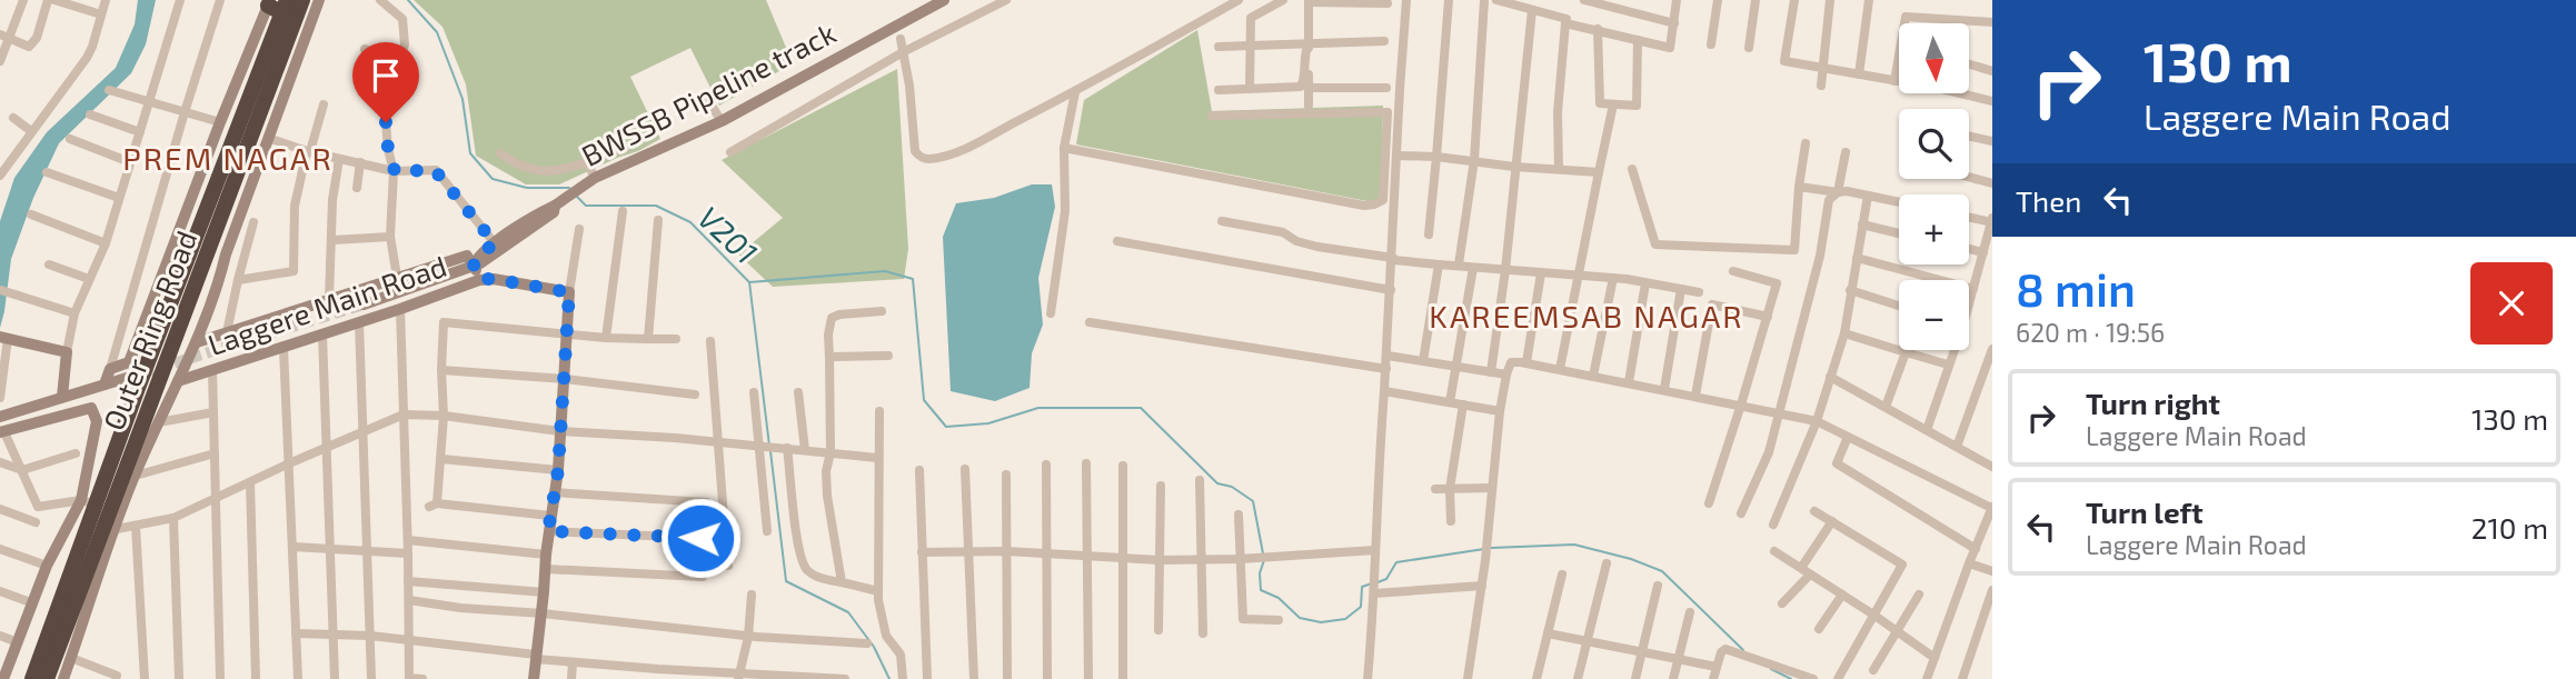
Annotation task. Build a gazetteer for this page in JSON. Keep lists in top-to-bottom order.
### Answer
{
  "streets": {
    "highway": ["Outer Ring Road"],
    "street": ["BWSSB Pipeline track", "Laggere Main Road"]
  },
  "districts": ["PREM NAGAR", "KAREEMSAB NAGAR"],
  "water": ["V201"],
  "north": "bottom",
  "page": {
    "turn": ["130 m", "Laggere Main Road"],
    "map_buttons": ["+", "−"],
    "then": "Then",
    "heading": ["8 min", "620 m · 19:56"],
    "list": [
      {
        "name": "Turn right",
        "note": "Laggere Main Road",
        "value": "130 m"
      },
      {
        "name": "Turn left",
        "note": "Laggere Main Road",
        "value": "210 m"
      }
    ]
  }
}
